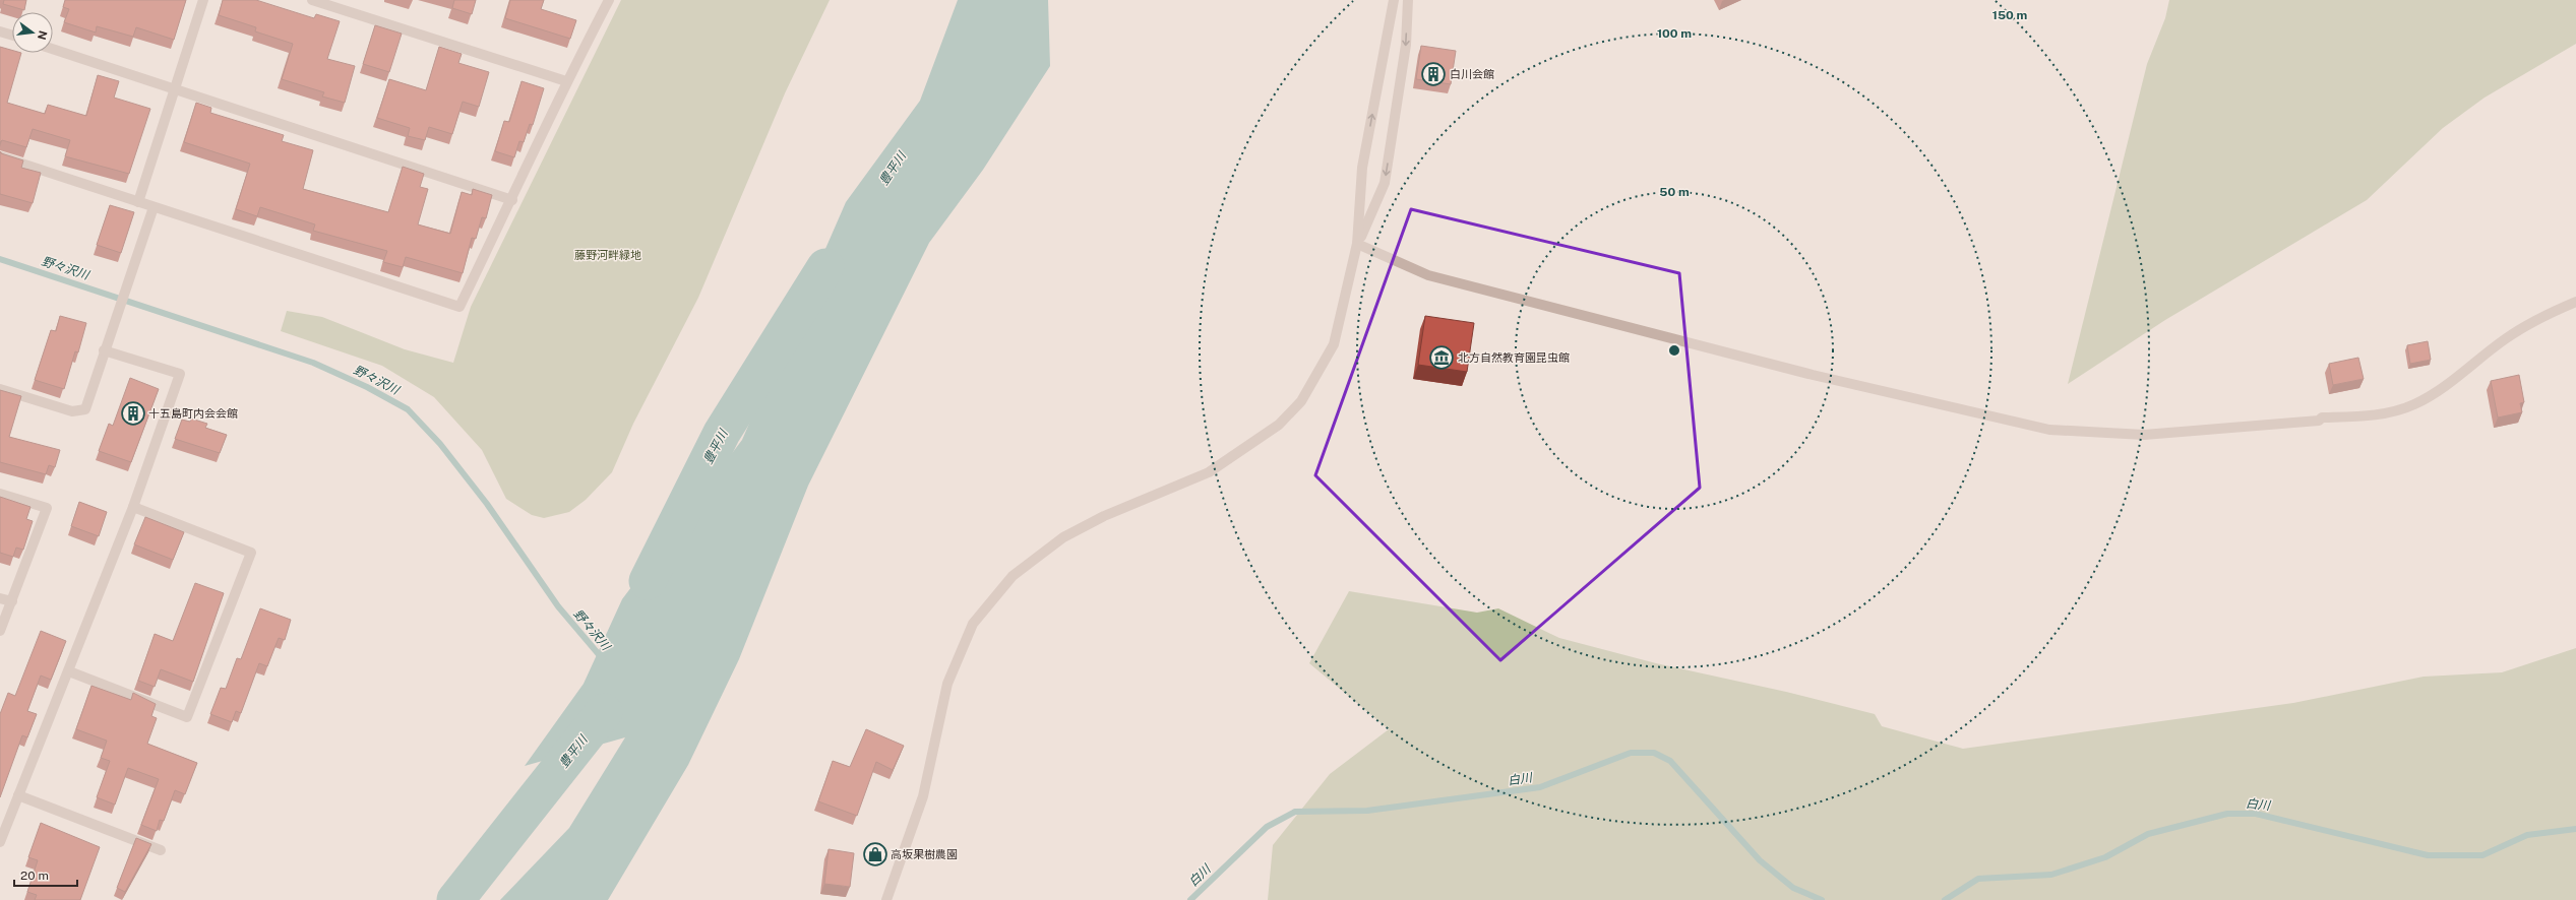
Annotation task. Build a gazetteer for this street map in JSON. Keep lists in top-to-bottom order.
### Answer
{
  "water": ["豊平川", "野々沢川", "白川"],
  "parks": ["藤野河畔緑地"],
  "places": {
    "building": ["白川会館", "十五島町内会会館"],
    "museum": ["北方自然教育園昆虫館"],
    "shop": ["高坂果樹農園"]
  },
  "scale_bar": "20 m",
  "north": "right",
  "rings": ["150 m", "100 m", "50 m"]
}
